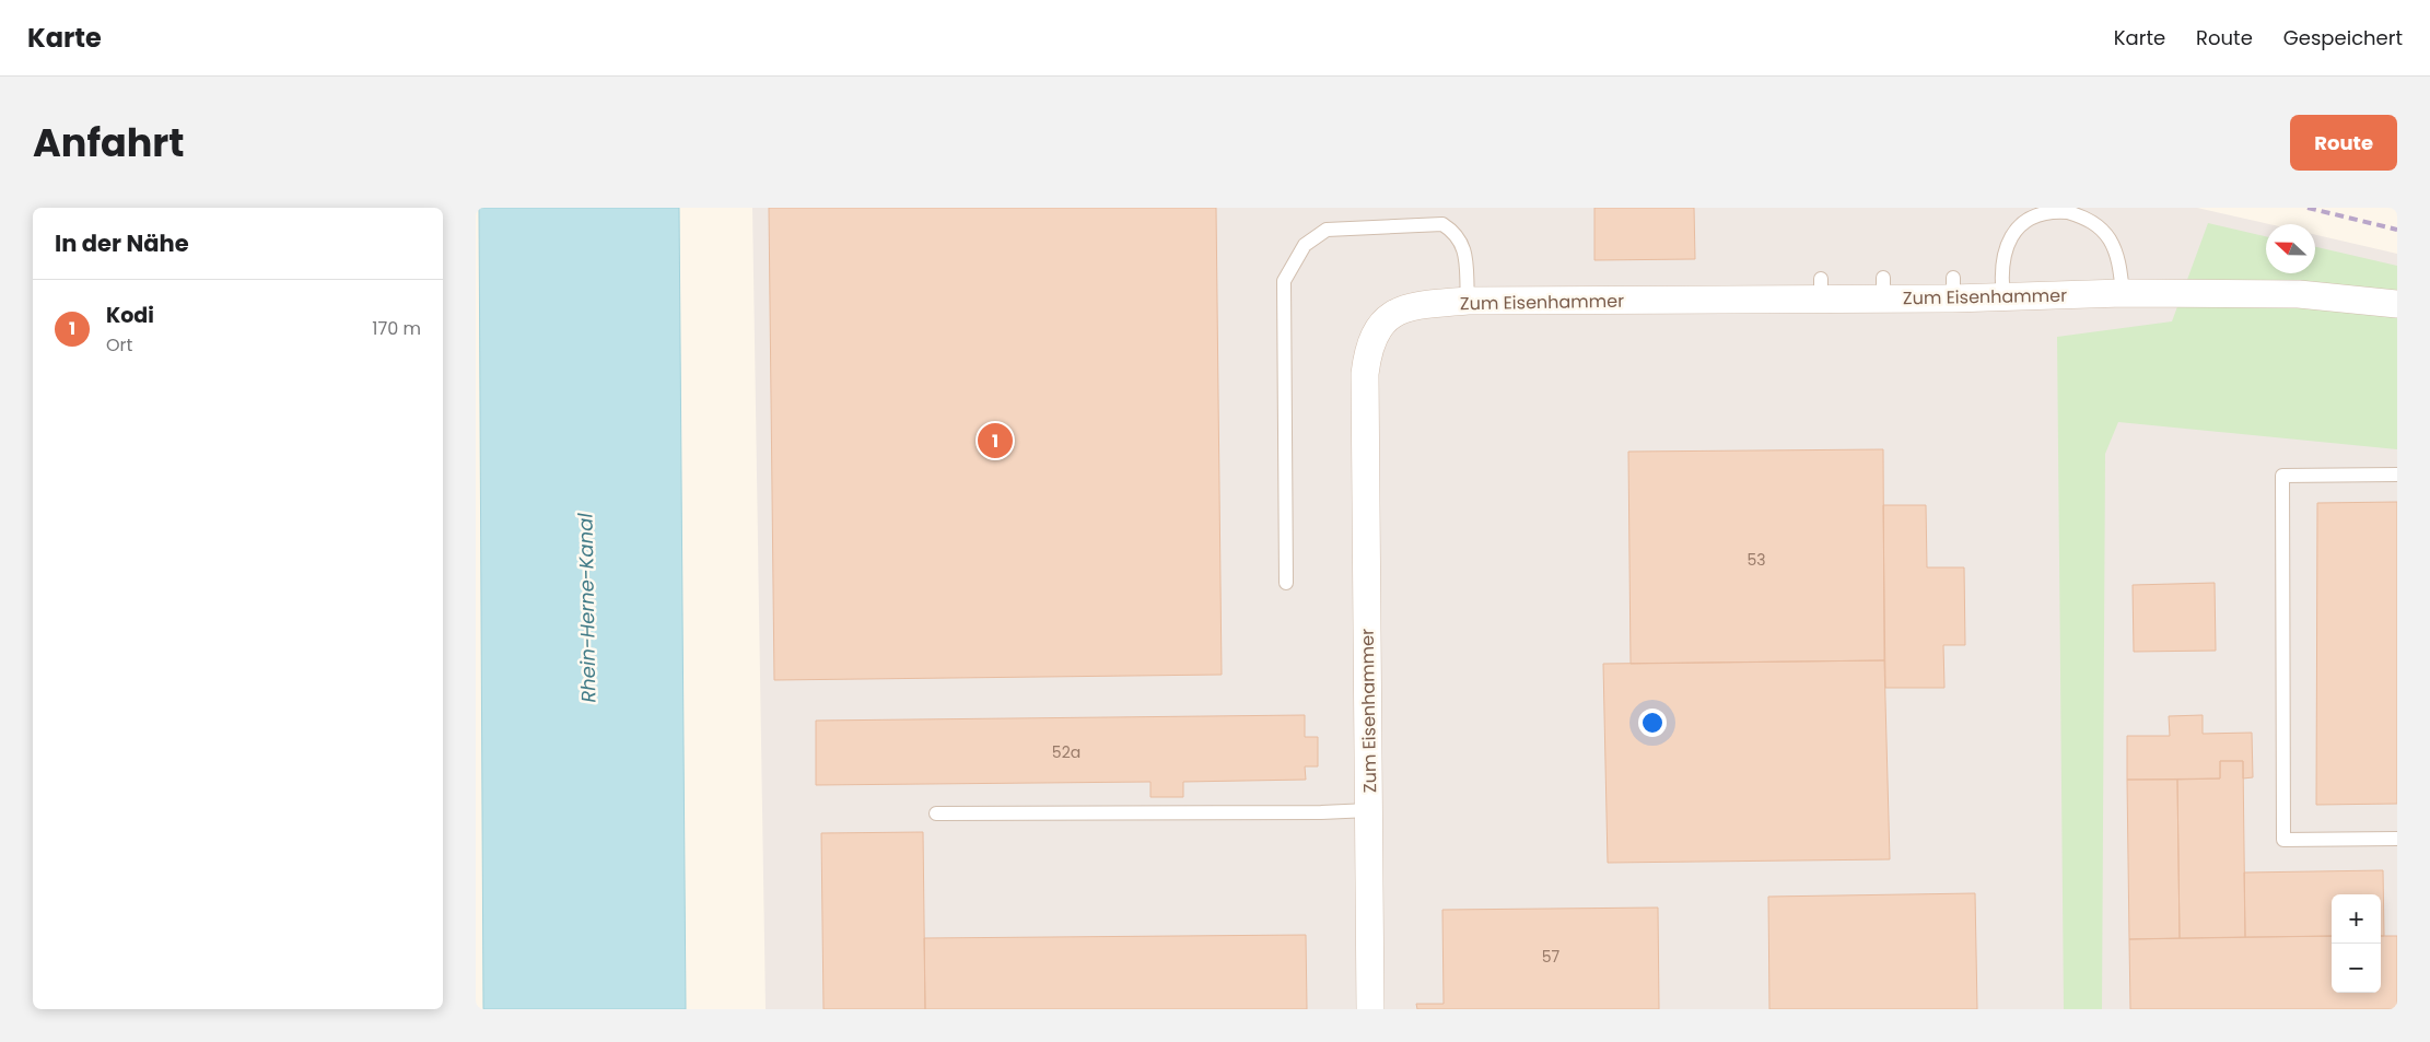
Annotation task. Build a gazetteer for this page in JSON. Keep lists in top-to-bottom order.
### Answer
{
  "streets": {
    "street": ["Zum Eisenhammer"]
  },
  "water": ["Rhein-Herne-Kanal"],
  "house_numbers": ["53", "52a", "57"],
  "north": "left",
  "page": {
    "header": "Karte",
    "nav": ["Karte", "Route", "Gespeichert"],
    "title": "Anfahrt",
    "buttons": "Route",
    "heading": "In der Nähe",
    "list": [
      {
        "mark": "1",
        "name": "Kodi",
        "note": "Ort",
        "value": "170 m"
      }
    ],
    "pins": "1",
    "map_buttons": ["+", "−"]
  }
}
